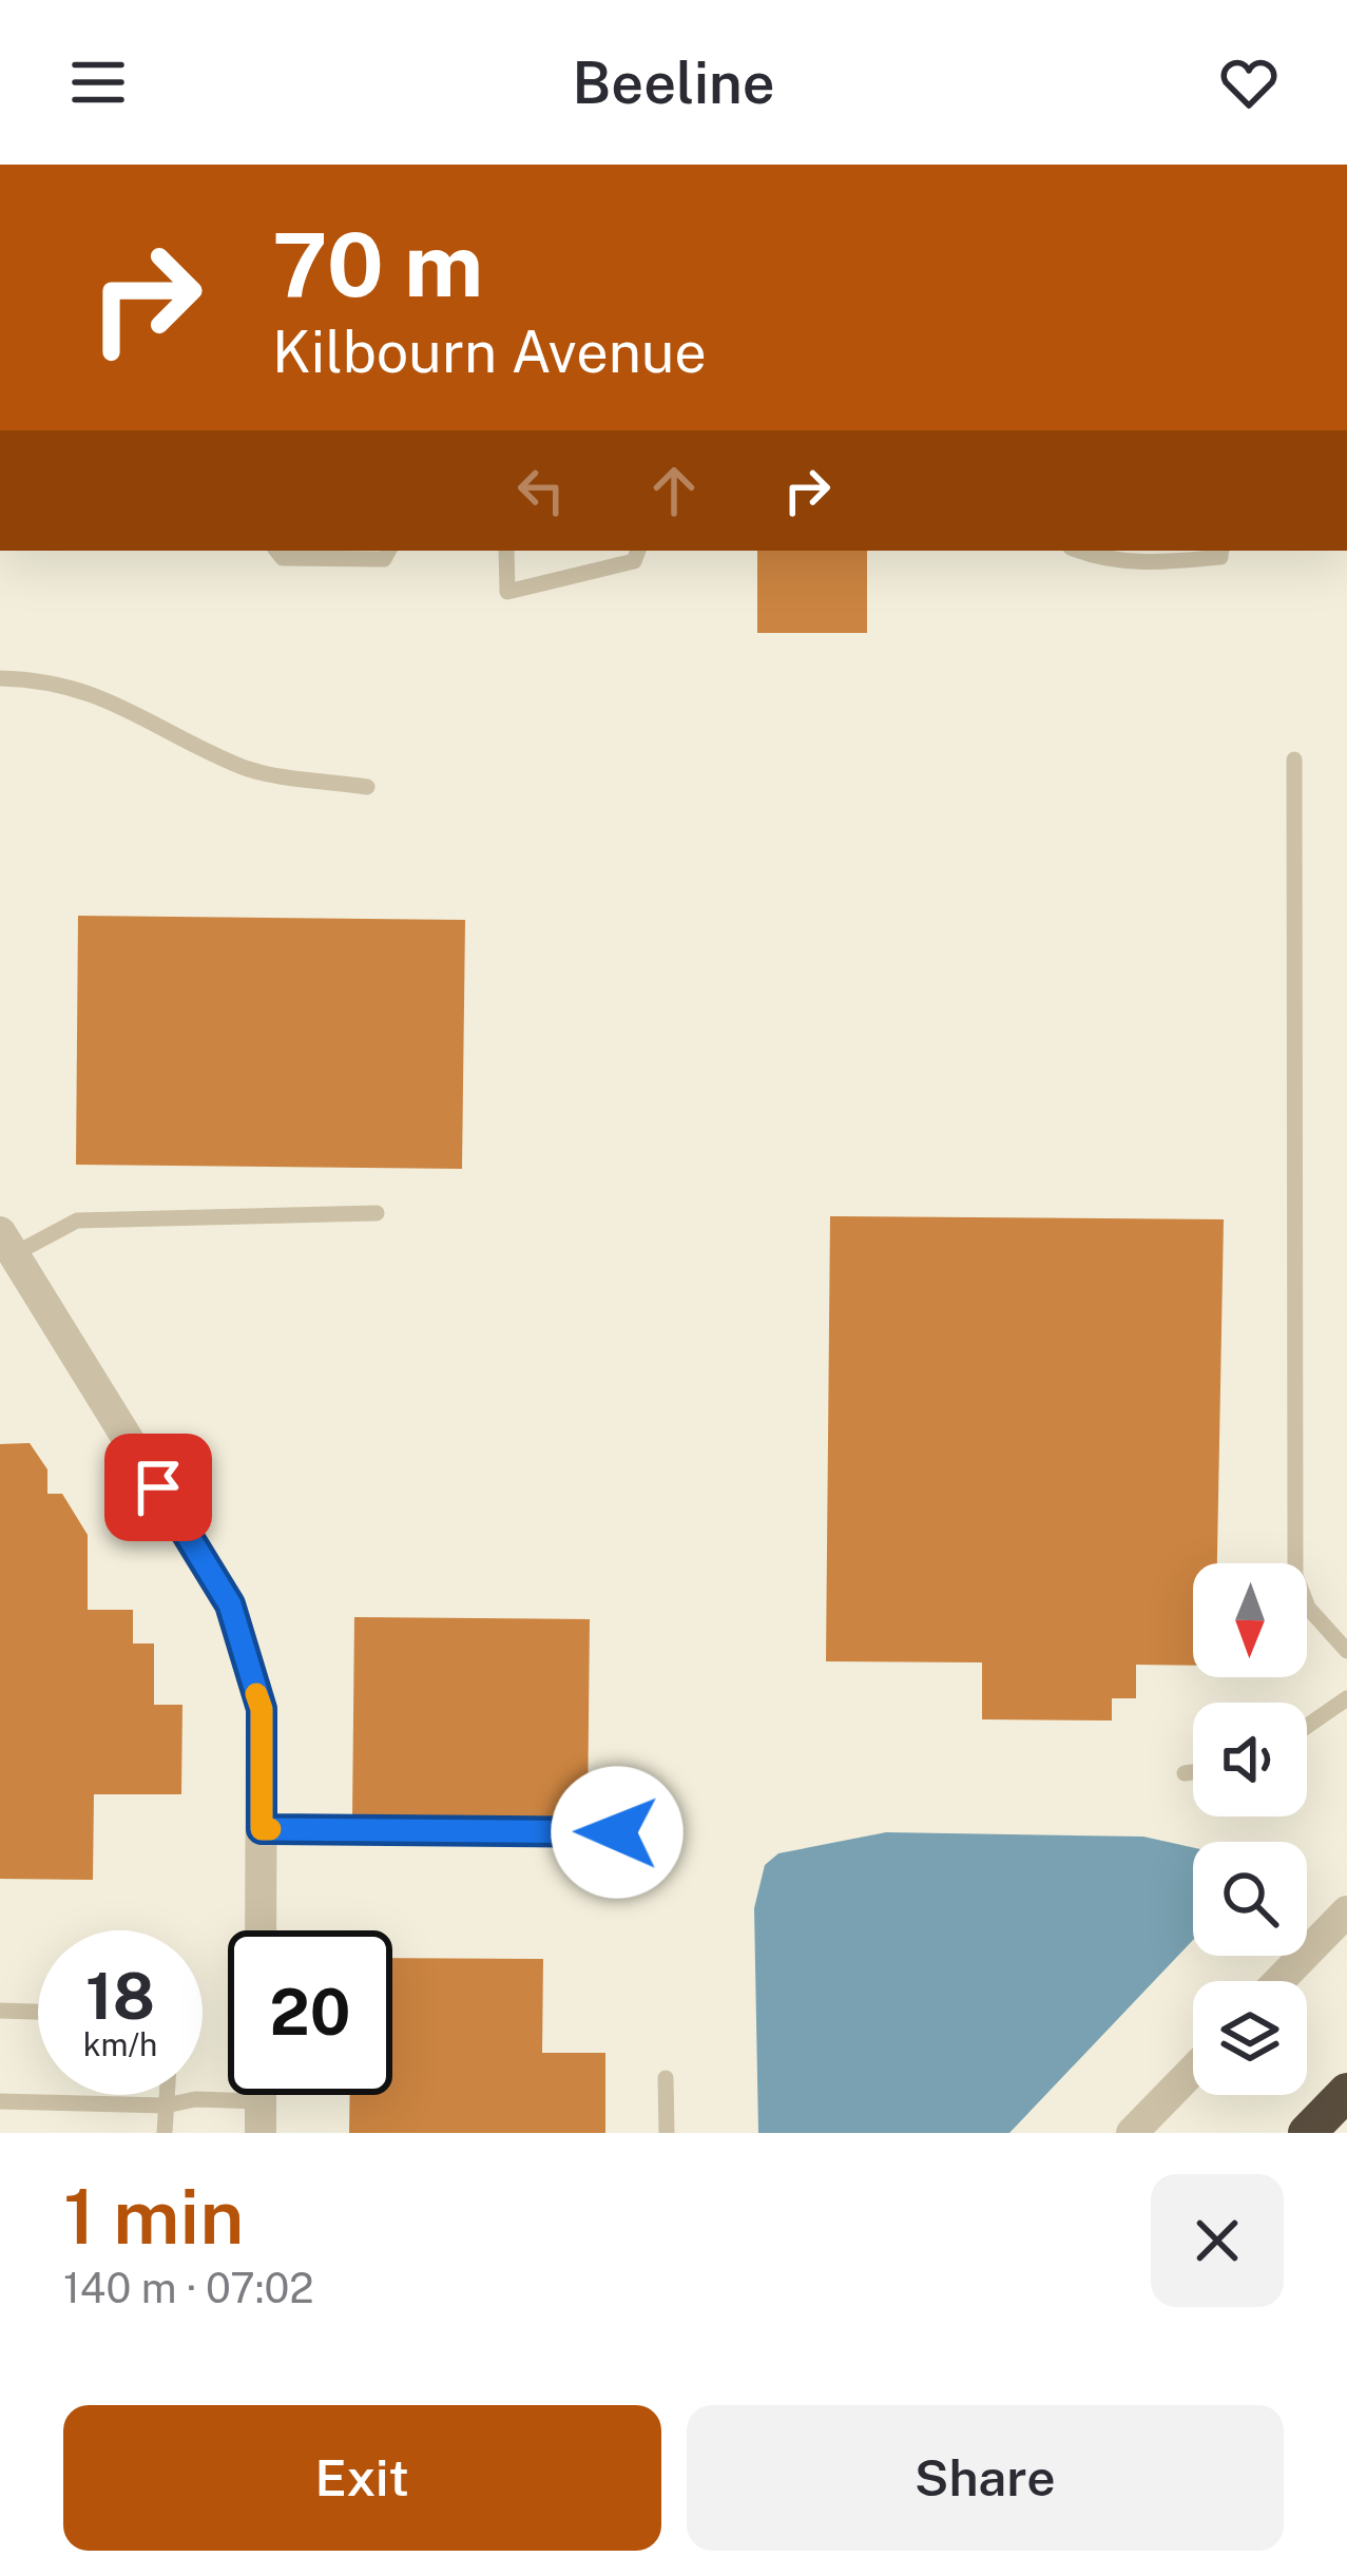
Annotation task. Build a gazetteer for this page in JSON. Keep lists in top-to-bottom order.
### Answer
{
  "north": "bottom",
  "page": {
    "header": "Beeline",
    "turn": ["70 m", "Kilbourn Avenue"],
    "speed": "18 km/h",
    "limit": "20",
    "heading": ["1 min", "140 m · 07:02"],
    "buttons": ["Exit", "Share"]
  }
}
